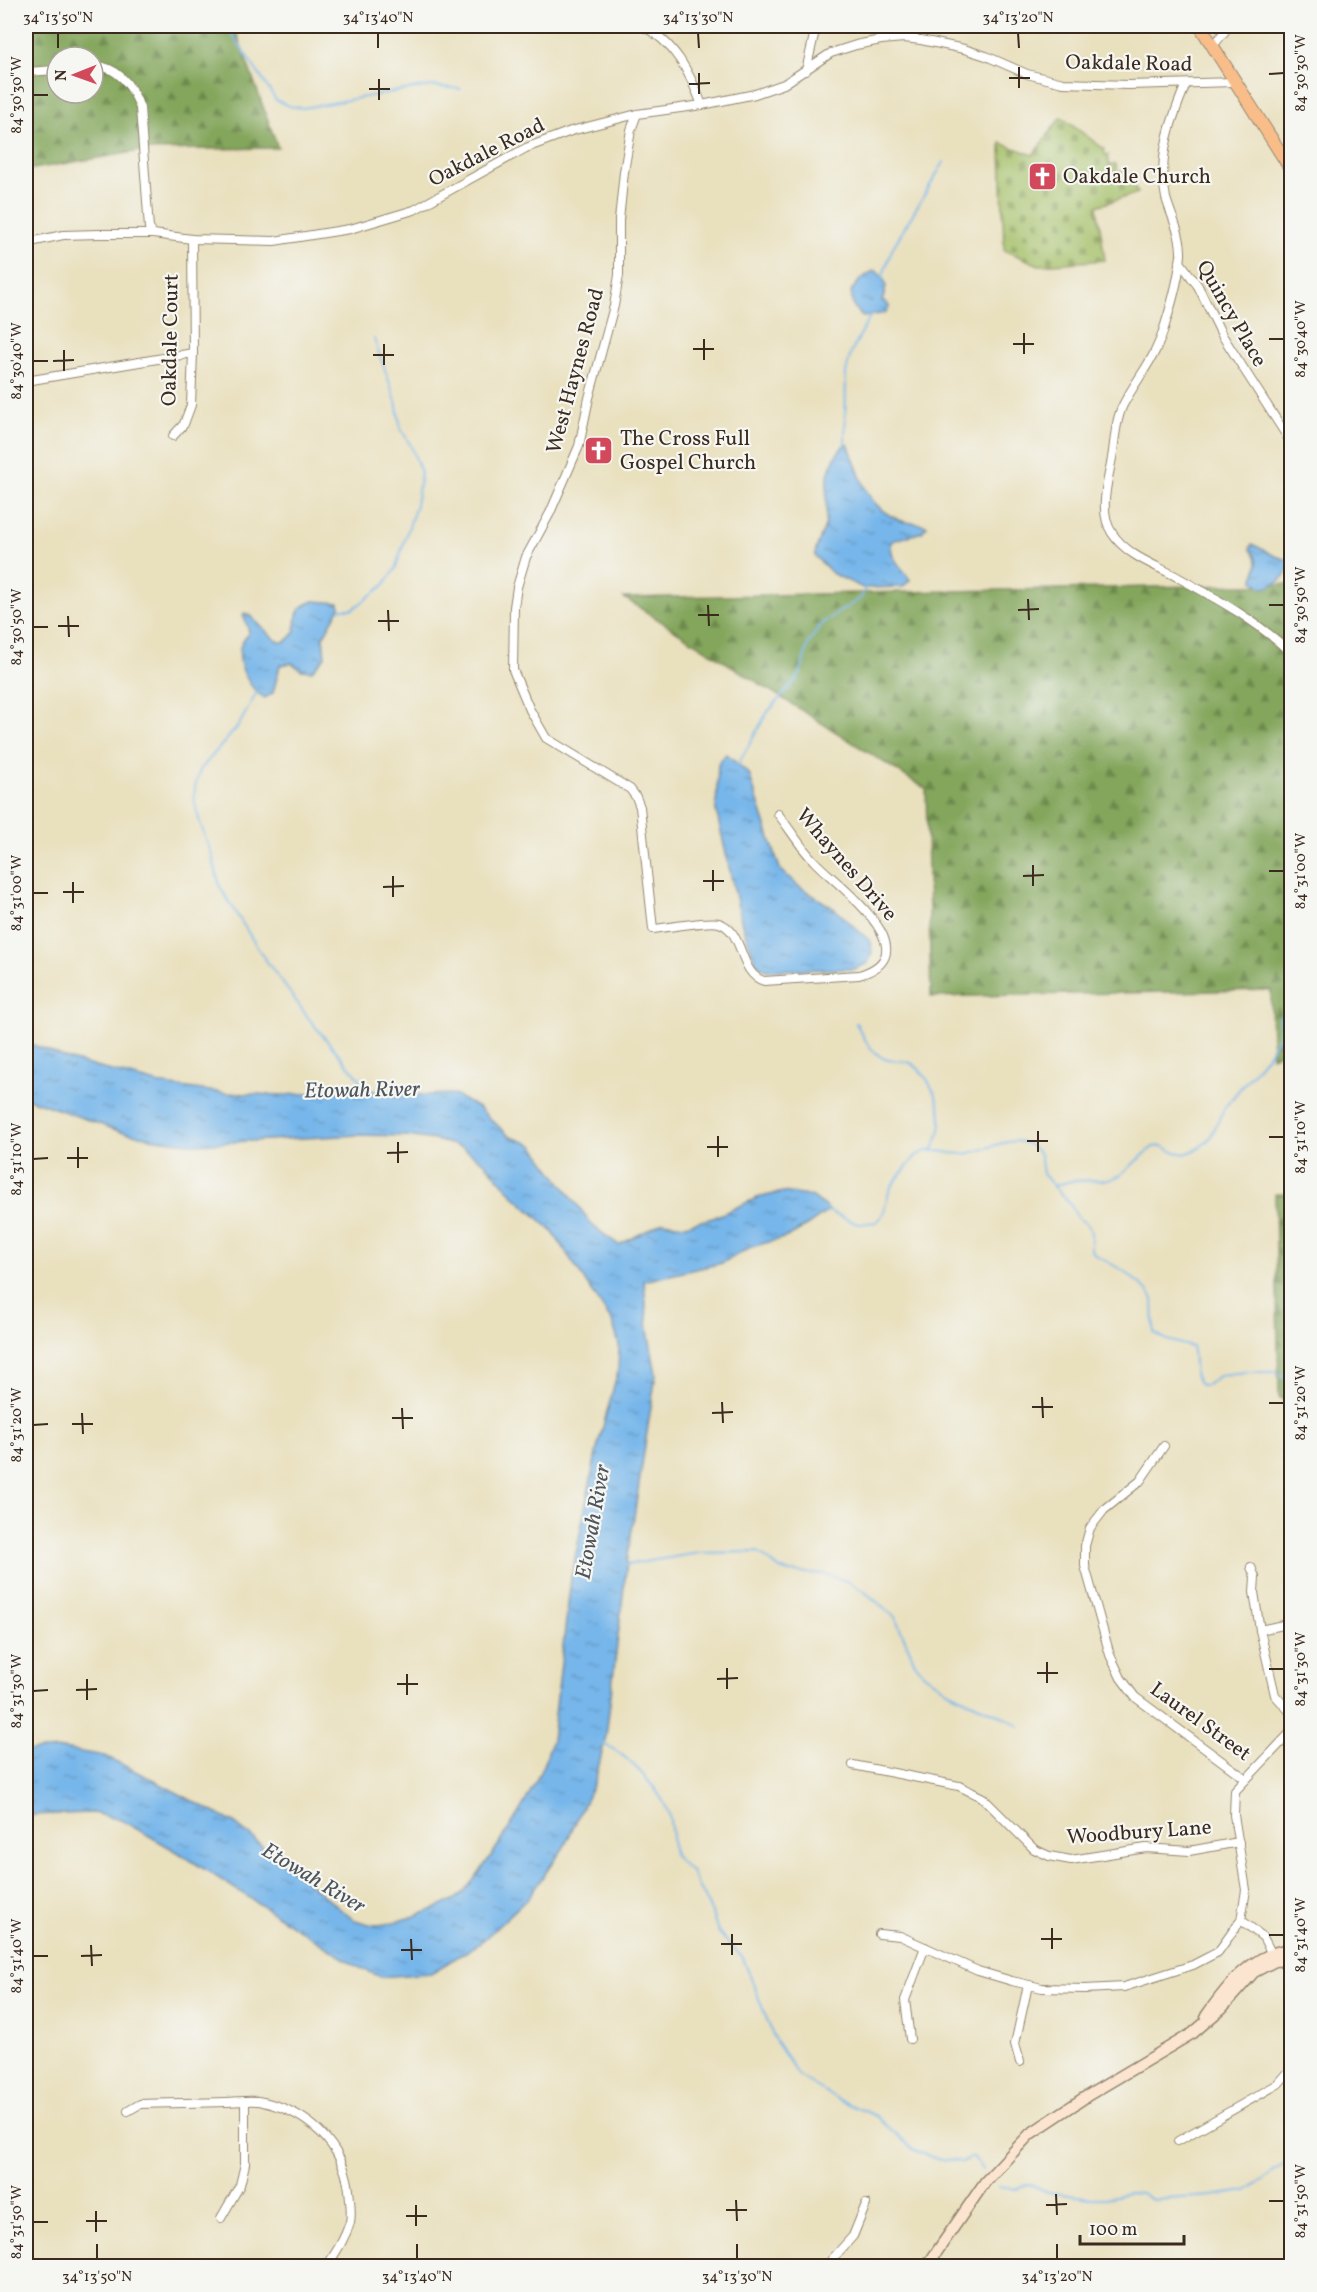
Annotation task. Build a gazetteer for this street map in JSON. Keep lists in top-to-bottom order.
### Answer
{
  "streets": {
    "street": [
      "Oakdale Road",
      "Quincy Place",
      "Oakdale Court",
      "West Haynes Road",
      "Whaynes Drive",
      "Laurel Street",
      "Woodbury Lane"
    ]
  },
  "crossings": [
    ["Oakdale Road", "Oakdale Court"],
    ["Oakdale Road", "West Haynes Road"],
    ["West Haynes Road", "Whaynes Drive"]
  ],
  "water": ["Etowah River"],
  "places": {
    "church": ["Oakdale Church", "The Cross Full Gospel Church"]
  },
  "scale_bar": "100 m",
  "north": "left",
  "coordinates": [
    "34°13'50\"N",
    "34°13'40\"N",
    "34°13'30\"N",
    "34°13'20\"N",
    "84°30'30\"W",
    "84°30'40\"W",
    "84°30'50\"W",
    "84°31'00\"W",
    "84°31'10\"W",
    "84°31'20\"W",
    "84°31'30\"W",
    "84°31'40\"W",
    "84°31'50\"W"
  ]
}
